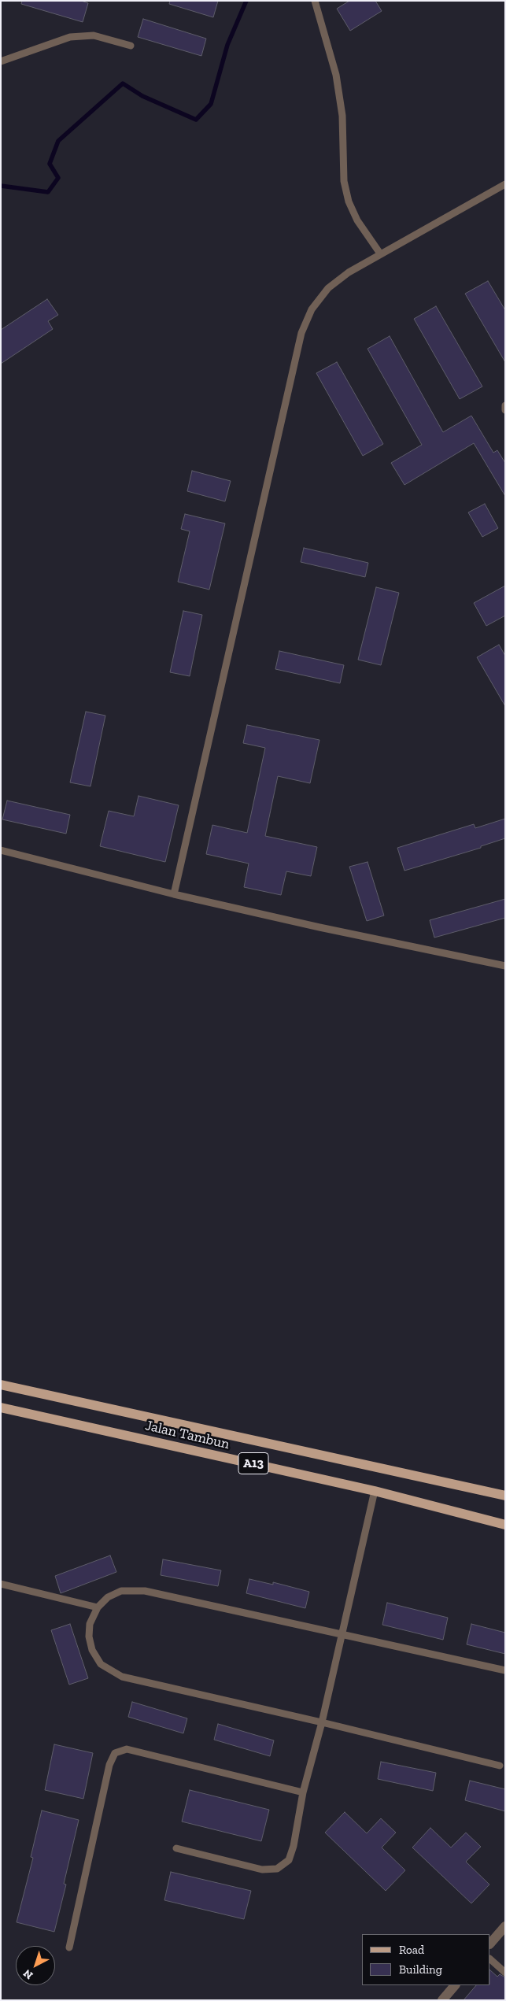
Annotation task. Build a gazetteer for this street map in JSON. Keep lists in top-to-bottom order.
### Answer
{
  "streets": {
    "main road": ["Jalan Tambun", "A13"]
  },
  "legend": ["Road", "Building"],
  "north": "bottom left"
}
